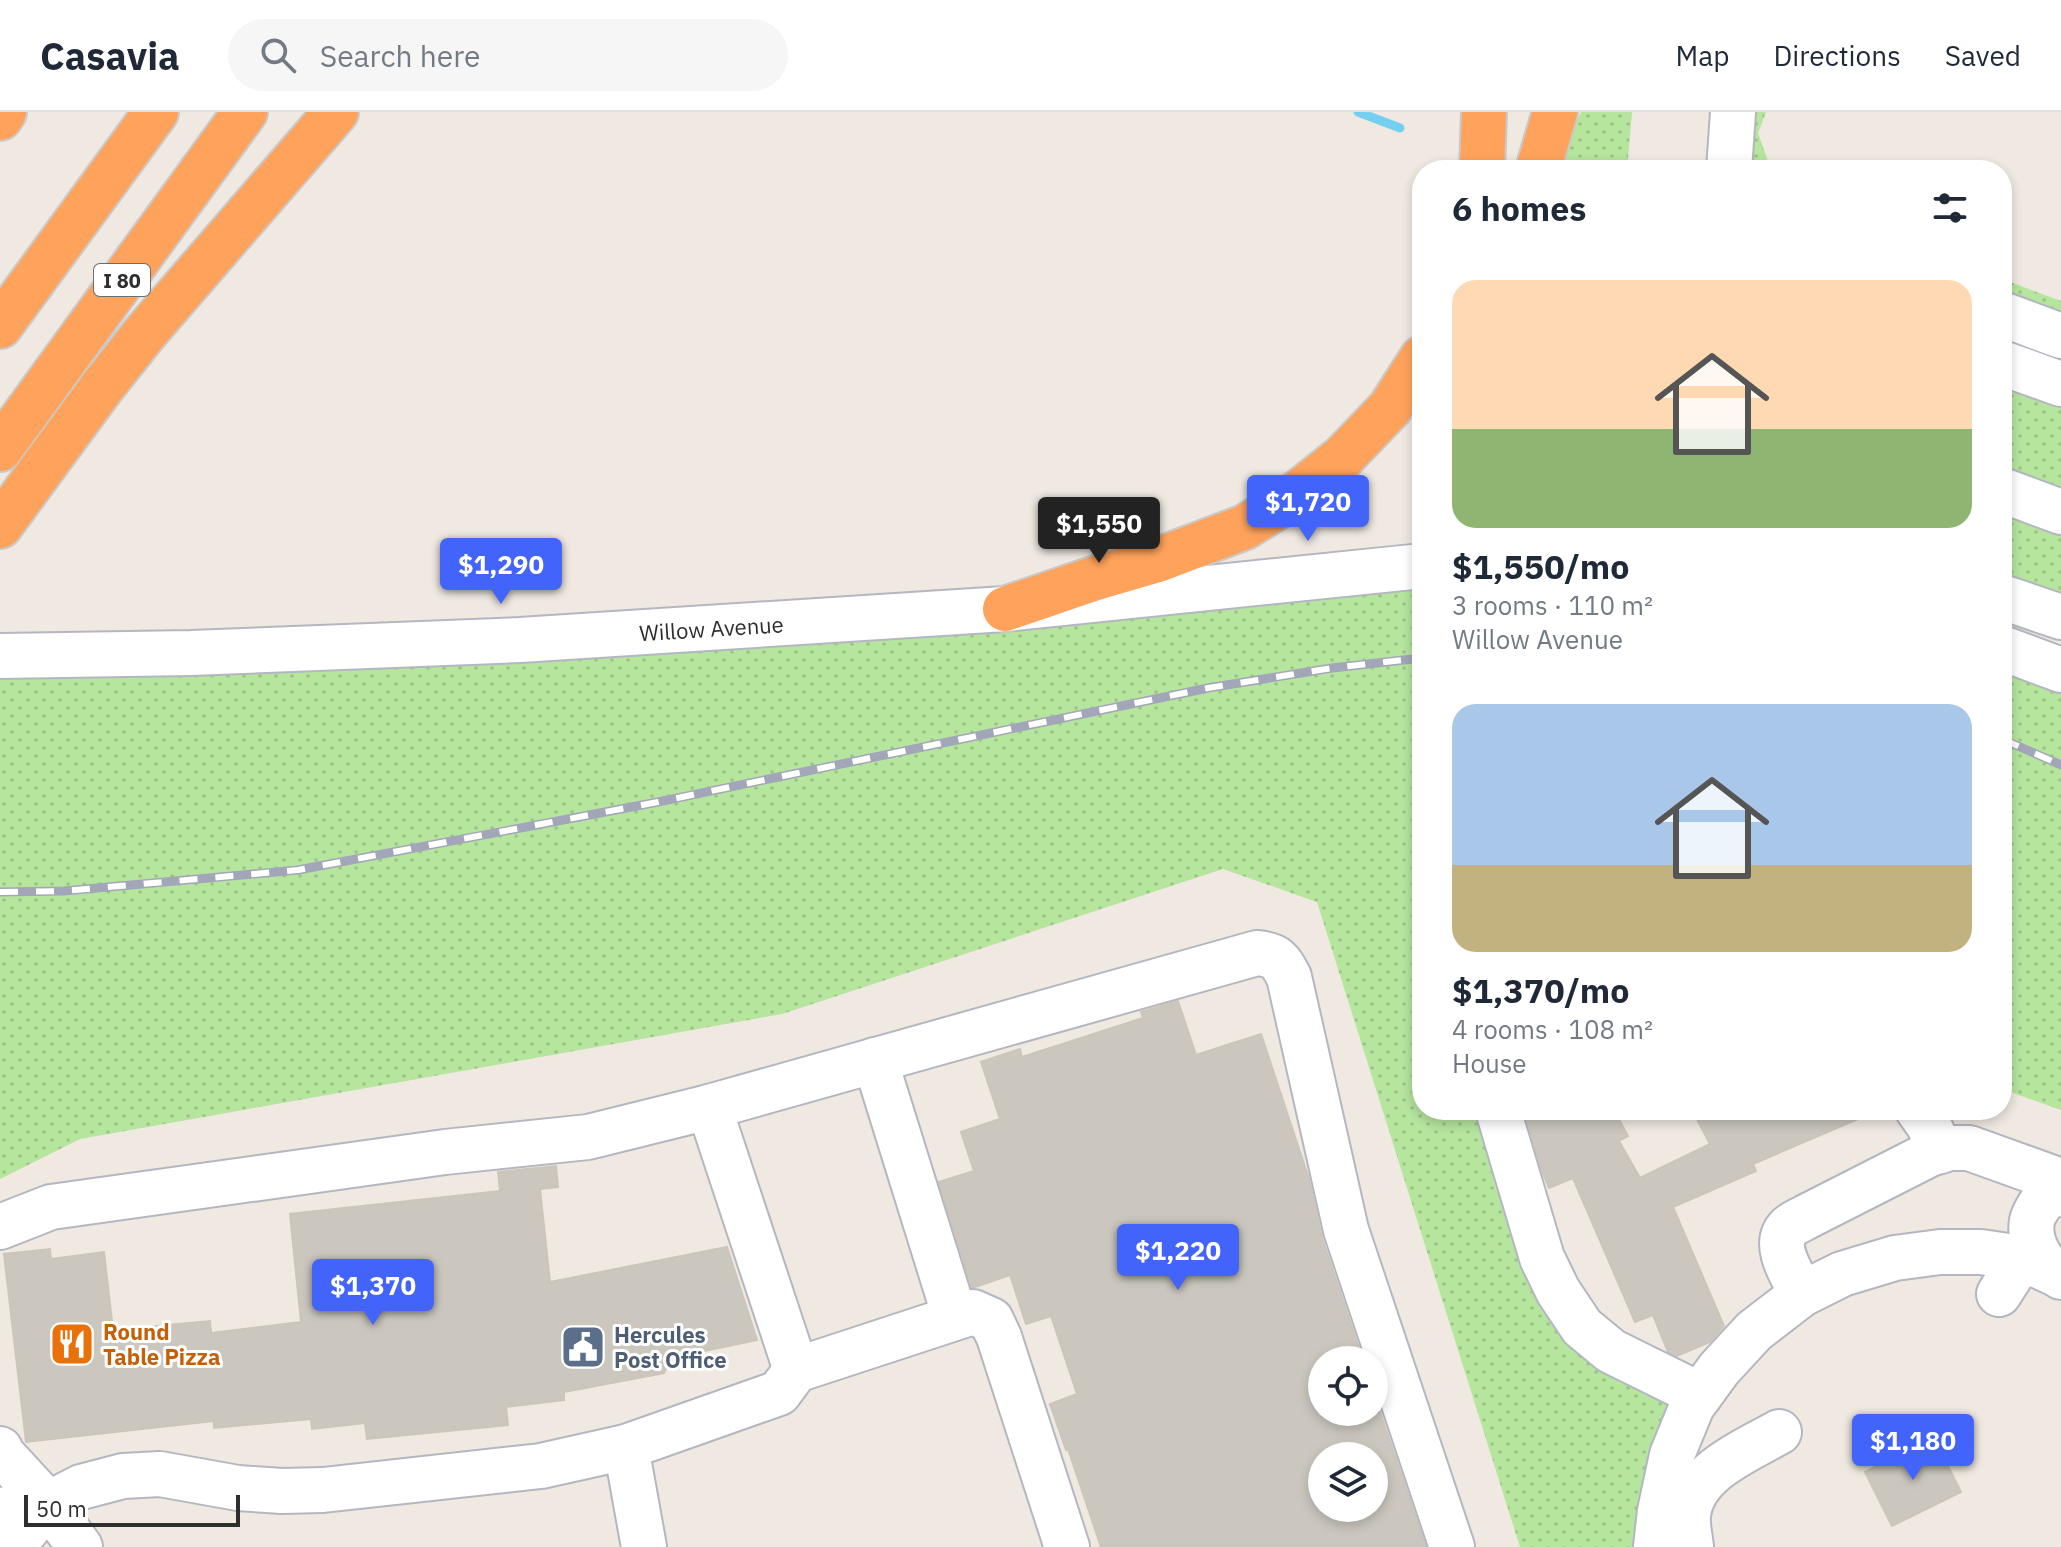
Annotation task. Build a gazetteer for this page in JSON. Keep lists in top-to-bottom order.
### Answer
{
  "streets": {
    "highway": ["I 80"],
    "street": ["Willow Avenue"]
  },
  "places": {
    "restaurant": ["Round Table Pizza"],
    "public building": ["Hercules Post Office"]
  },
  "scale_bar": "50 m",
  "page": {
    "header": "Casavia",
    "search": "Search here",
    "nav": ["Map", "Directions", "Saved"],
    "heading": "6 homes",
    "list": [
      {
        "name": "$1,550/mo",
        "note": "3 rooms · 110 m² · Willow Avenue"
      },
      {
        "name": "$1,370/mo",
        "note": "4 rooms · 108 m² · House"
      }
    ],
    "price": [
      "$1,720",
      "$1,550",
      "$1,290",
      "$1,220",
      "$1,370",
      "$1,180"
    ],
    "scale": "50 m"
  }
}
